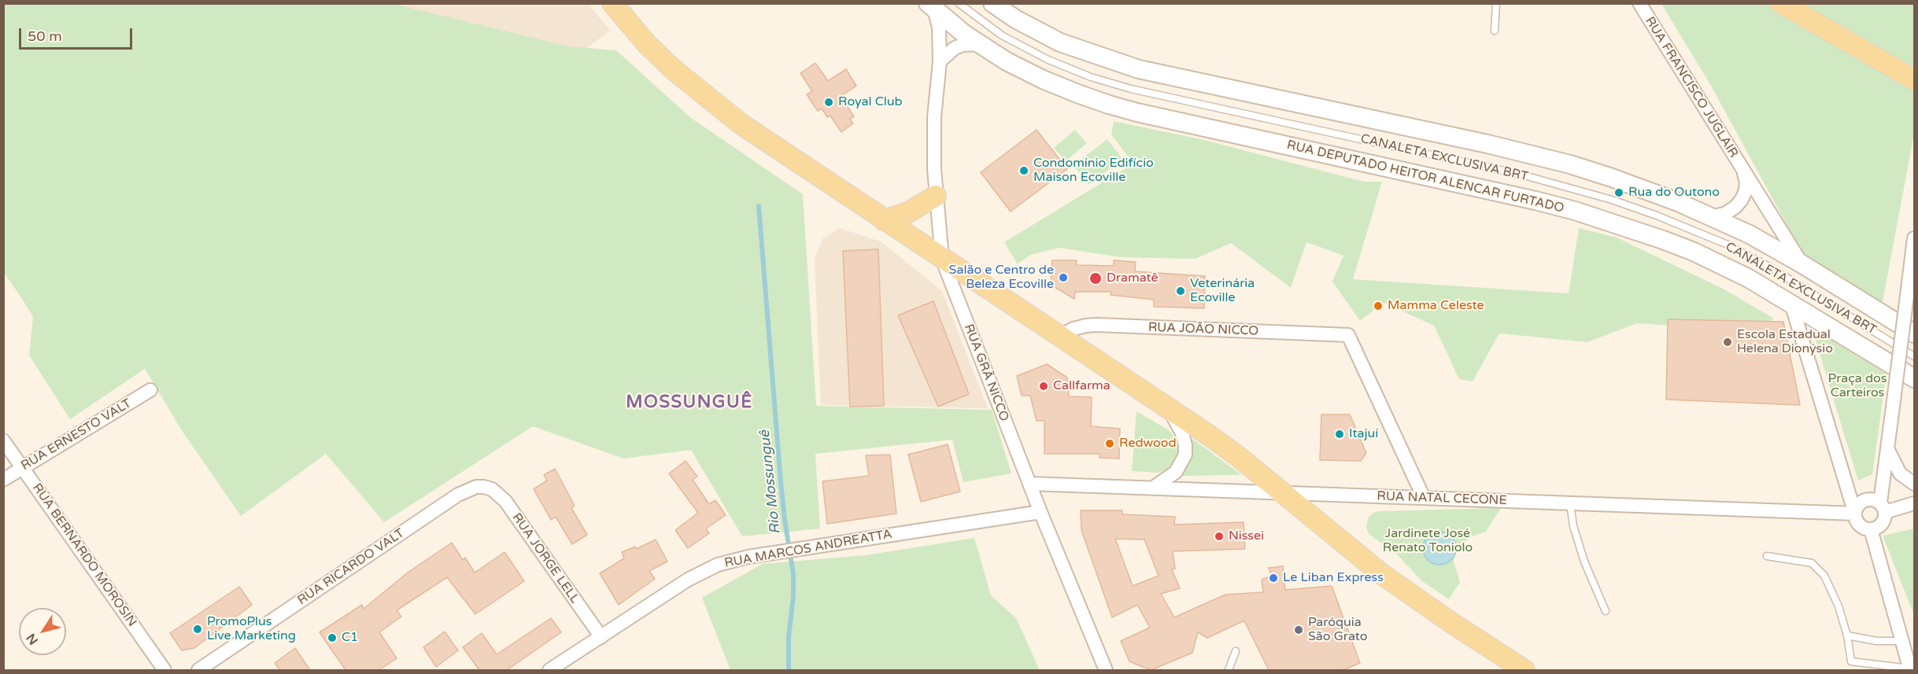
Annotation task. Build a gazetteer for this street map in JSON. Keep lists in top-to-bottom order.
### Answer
{
  "streets": {
    "street": [
      "RUA FRANCISCO JUGLAIR",
      "RUA DEPUTADO HEITOR ALENCAR FURTADO",
      "RUA JOÃO NICCO",
      "RUA GRÃ NICCO",
      "RUA ERNESTO VALT",
      "RUA NATAL CECONE",
      "RUA MARCOS ANDREATTA",
      "RUA BERNARDO MOROSIN",
      "RUA JORGE LELL",
      "RUA RICARDO VALT"
    ],
    "lane": ["CANALETA EXCLUSIVA BRT"]
  },
  "crossings": [
    ["RUA DEPUTADO HEITOR ALENCAR FURTADO", "RUA GRÃ NICCO"],
    ["RUA JOÃO NICCO", "RUA NATAL CECONE"],
    ["RUA GRÃ NICCO", "RUA NATAL CECONE"],
    ["RUA GRÃ NICCO", "RUA MARCOS ANDREATTA"],
    ["RUA ERNESTO VALT", "RUA BERNARDO MOROSIN"],
    ["RUA MARCOS ANDREATTA", "RUA JORGE LELL"],
    ["RUA JORGE LELL", "RUA RICARDO VALT"]
  ],
  "districts": ["MOSSUNGUÊ"],
  "water": ["Rio Mossunguê"],
  "parks": ["Praça dos Carteiros", "Jardinete José Renato Toniolo"],
  "places": [
    "Royal Club",
    "Condomínio Edifício Maison Ecoville",
    "Rua do Outono",
    "Salão e Centro de Beleza Ecoville",
    "Dramatê",
    "Veterinária Ecoville",
    "Mamma Celeste",
    "Escola Estadual Helena Dionýsio",
    "Callfarma",
    "Itajuí",
    "Redwood",
    "Nissei",
    "Le Liban Express",
    "PromoPlus Live Marketing",
    "Paróquia São Grato",
    "C1"
  ],
  "scale_bar": "50 m",
  "north": "bottom left"
}
